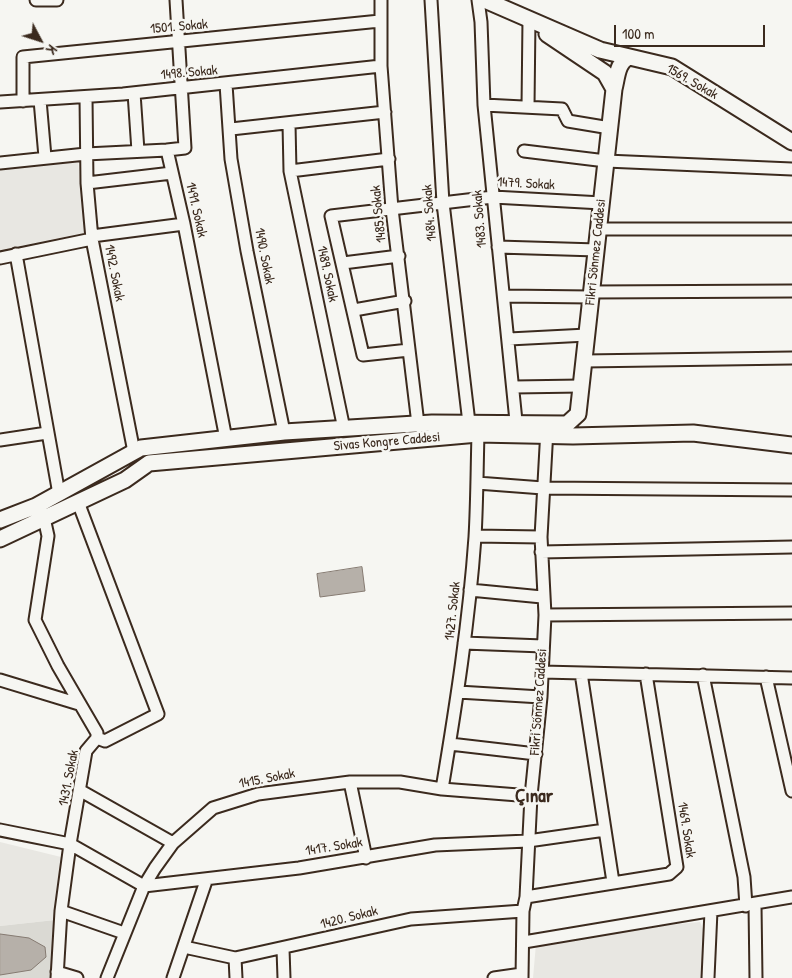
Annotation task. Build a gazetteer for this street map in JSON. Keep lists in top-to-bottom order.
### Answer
{
  "streets": {
    "main road": ["1569. Sokak", "Fikri Sönmez Caddesi", "Sivas Kongre Caddesi"],
    "street": [
      "1501. Sokak",
      "1498. Sokak",
      "1479. Sokak",
      "1491. Sokak",
      "1484. Sokak",
      "1485. Sokak",
      "1483. Sokak",
      "1490. Sokak",
      "1492. Sokak",
      "1489. Sokak",
      "1427. Sokak",
      "1431. Sokak",
      "1415. Sokak",
      "1469. Sokak",
      "1417. Sokak",
      "1420. Sokak"
    ]
  },
  "crossings": [
    ["1501. Sokak", "1498. Sokak"],
    ["1501. Sokak", "1485. Sokak"],
    ["1498. Sokak", "1485. Sokak"],
    ["1498. Sokak", "1490. Sokak"],
    ["1498. Sokak", "1492. Sokak"],
    ["1569. Sokak", "Fikri Sönmez Caddesi"],
    ["1479. Sokak", "1484. Sokak"],
    ["1479. Sokak", "1485. Sokak"],
    ["1479. Sokak", "1483. Sokak"],
    ["1479. Sokak", "Fikri Sönmez Caddesi"],
    ["1491. Sokak", "Sivas Kongre Caddesi"],
    ["1484. Sokak", "Sivas Kongre Caddesi"],
    ["1484. Sokak", "1427. Sokak"],
    ["1485. Sokak", "Sivas Kongre Caddesi"],
    ["1483. Sokak", "Sivas Kongre Caddesi"],
    ["Fikri Sönmez Caddesi", "Sivas Kongre Caddesi"],
    ["Fikri Sönmez Caddesi", "1415. Sokak"],
    ["Fikri Sönmez Caddesi", "1469. Sokak"],
    ["Fikri Sönmez Caddesi", "1417. Sokak"],
    ["Fikri Sönmez Caddesi", "1420. Sokak"],
    ["1490. Sokak", "Sivas Kongre Caddesi"],
    ["1492. Sokak", "Sivas Kongre Caddesi"],
    ["1489. Sokak", "Sivas Kongre Caddesi"],
    ["Sivas Kongre Caddesi", "1427. Sokak"],
    ["Sivas Kongre Caddesi", "1431. Sokak"],
    ["1427. Sokak", "1415. Sokak"],
    ["1415. Sokak", "1417. Sokak"]
  ],
  "districts": ["Çınar"],
  "scale_bar": "100 m",
  "north": "bottom right"
}
